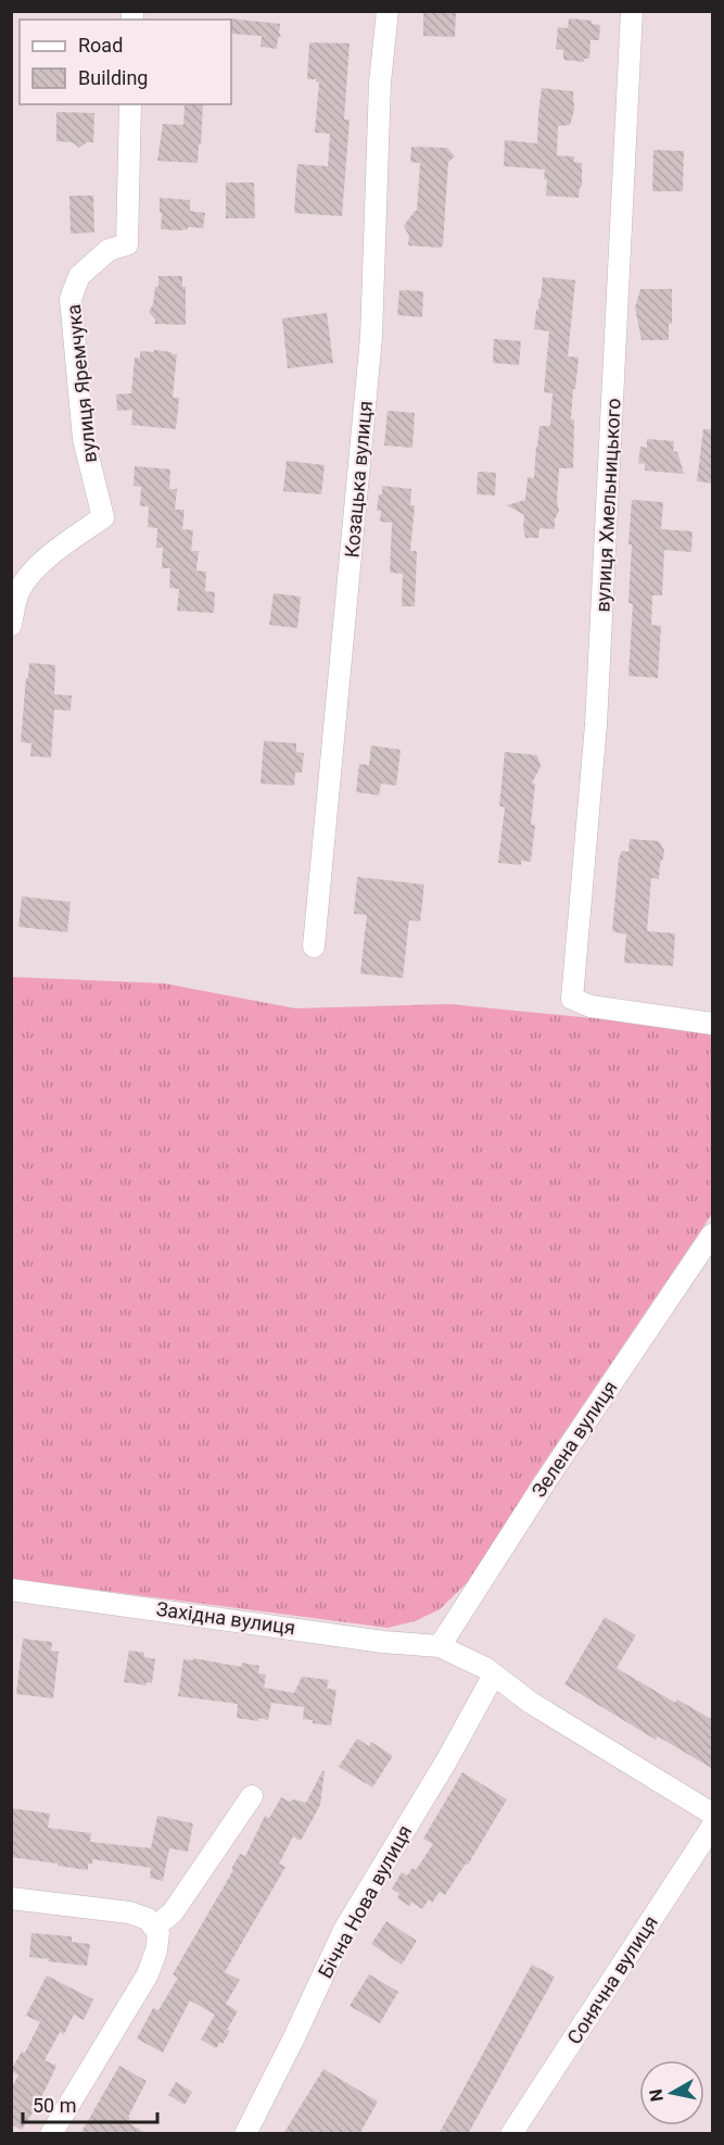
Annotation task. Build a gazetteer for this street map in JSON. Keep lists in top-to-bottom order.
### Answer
{
  "streets": {
    "street": [
      "вулиця Яремчука",
      "Козацька вулиця",
      "вулиця Хмельницького",
      "Зелена вулиця",
      "Західна вулиця",
      "Бічна Нова вулиця",
      "Сонячна вулиця"
    ]
  },
  "crossings": [
    ["Зелена вулиця", "Західна вулиця"]
  ],
  "legend": ["Road", "Building"],
  "scale_bar": "50 m",
  "north": "left"
}
